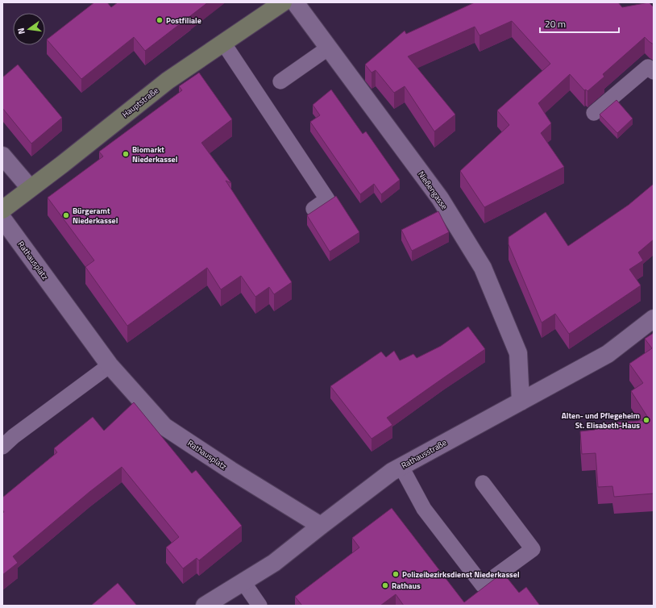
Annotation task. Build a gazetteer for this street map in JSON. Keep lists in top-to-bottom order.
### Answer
{
  "streets": {
    "street": [
      "Hauptstraße",
      "Nießengasse",
      "Rathausplatz",
      "Rathausstraße"
    ]
  },
  "crossings": [
    ["Nießengasse", "Rathausstraße"],
    ["Rathausplatz", "Rathausstraße"]
  ],
  "places": [
    "Postfiliale",
    "Biomarkt Niederkassel",
    "Bürgeramt Niederkassel",
    "Alten- und Pflegeheim St. Elisabeth-Haus",
    "Polizeibezirksdienst Niederkassel",
    "Rathaus"
  ],
  "scale_bar": "20 m",
  "north": "left"
}
